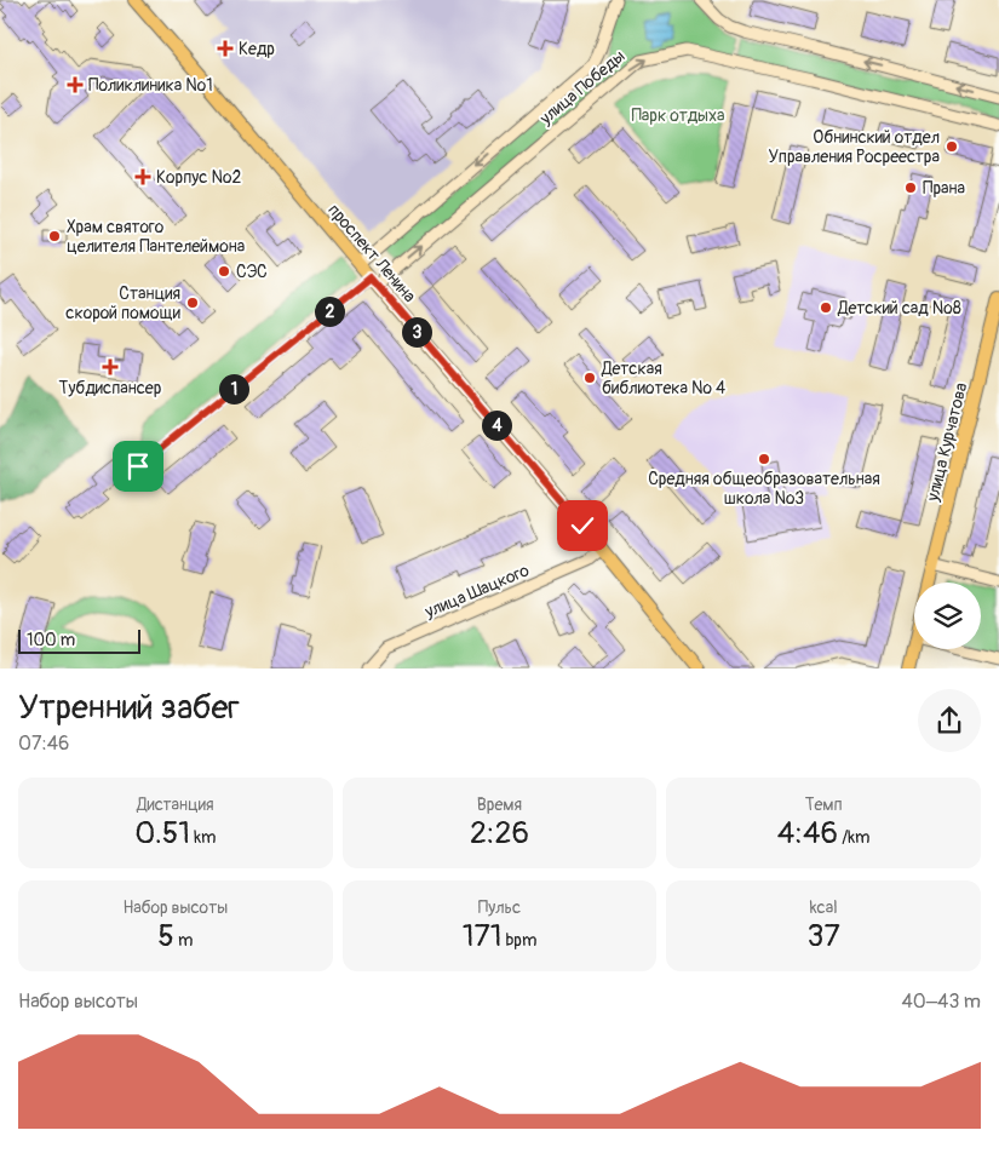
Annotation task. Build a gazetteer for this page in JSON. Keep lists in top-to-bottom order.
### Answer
{
  "streets": {
    "main road": ["проспект Ленина", "улица Курчатова"],
    "street": ["улица Победы", "улица Шацкого"]
  },
  "crossings": [
    ["улица Победы", "проспект Ленина"],
    ["проспект Ленина", "улица Шацкого"]
  ],
  "parks": ["Парк отдыха"],
  "places": {
    "health": [
      "Кедр",
      "Поликлиника №1",
      "Корпус №2",
      "Тубдиспансер"
    ],
    "other": [
      "Обнинский отдел Управления Росреестра",
      "Прана",
      "Храм святого целителя Пантелеймона",
      "СЭС",
      "Станция скорой помощи",
      "Детский сад №8",
      "Детская библиотека № 4",
      "Средняя общеобразовательная школа №3"
    ]
  },
  "scale_bar": "100 m",
  "page": {
    "pins": [
      "2",
      "3",
      "1",
      "4"
    ],
    "scale": "100 m",
    "heading": ["Утренний забег", "07:46"],
    "stats": [
      ["Дистанция", "0.51 km"],
      ["Время", "2:26"],
      ["Темп", "4:46 /km"],
      ["Набор высоты", "5 m"],
      ["Пульс", "171 bpm"],
      ["kcal", "37"]
    ],
    "chart": ["Набор высоты", "40–43 m"]
  }
}
